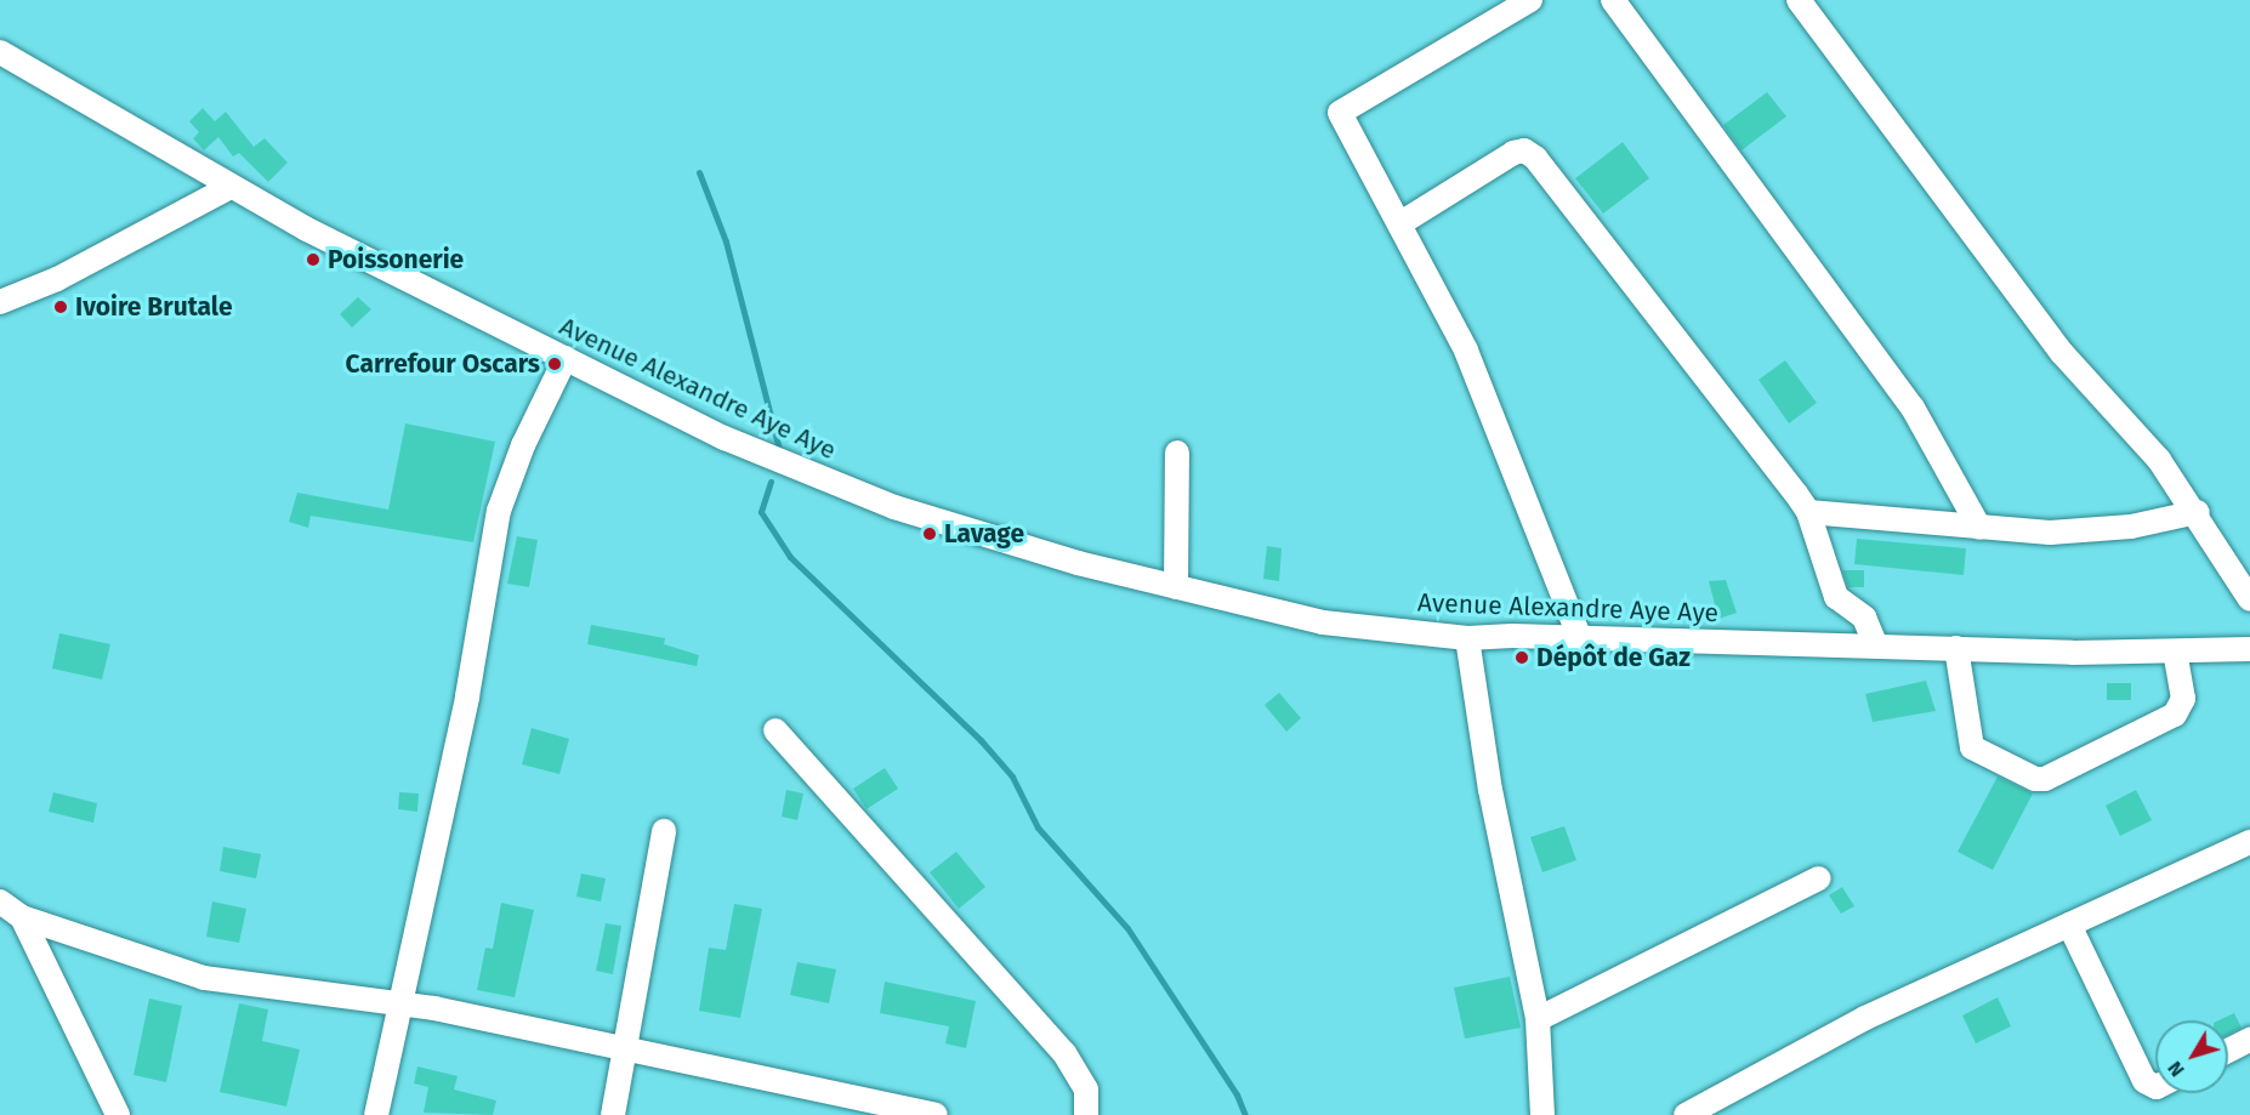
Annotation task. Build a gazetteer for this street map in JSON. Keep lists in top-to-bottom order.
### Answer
{
  "streets": {
    "street": ["Avenue Alexandre Aye Aye"]
  },
  "places": [
    "Poissonerie",
    "Ivoire Brutale",
    "Carrefour Oscars",
    "Lavage",
    "Dépôt de Gaz"
  ],
  "north": "bottom left"
}
